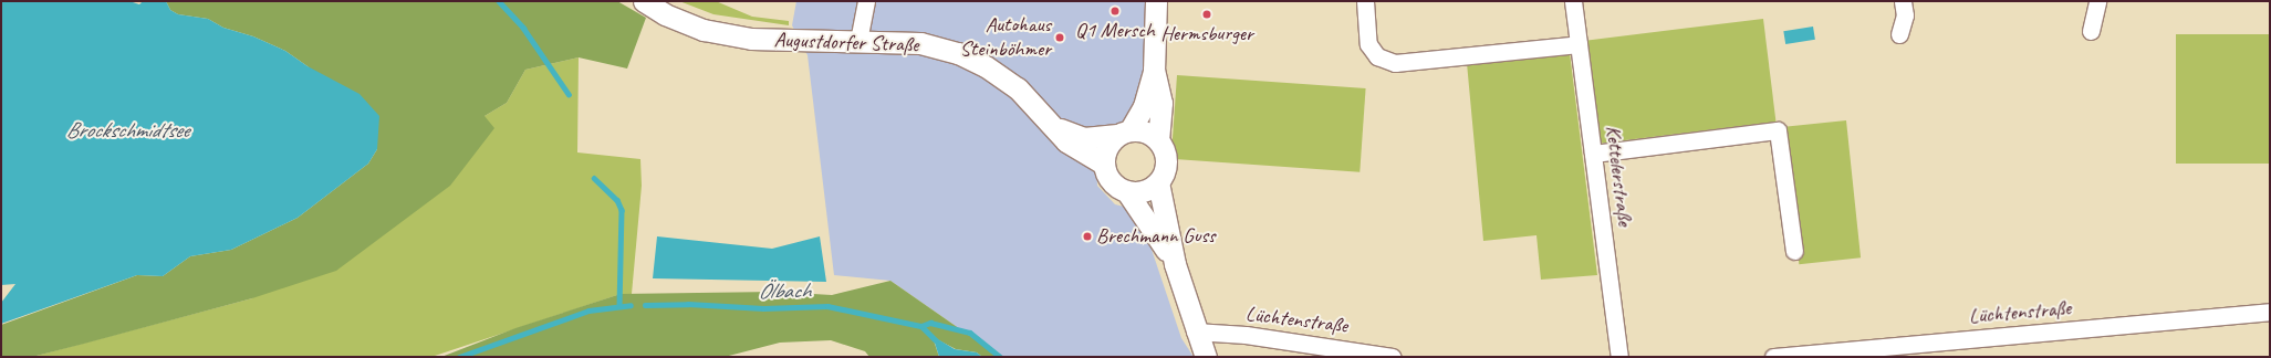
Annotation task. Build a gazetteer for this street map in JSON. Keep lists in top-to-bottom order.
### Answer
{
  "streets": {
    "main road": ["Augustdorfer Straße"],
    "street": ["Kettelerstraße", "Lüchtenstraße"]
  },
  "water": ["Brockschmidtsee", "Ölbach"],
  "places": [
    "Q1 Mersch",
    "Hermsburger",
    "Autohaus Steinböhmer",
    "Brechmann Guss"
  ]
}
